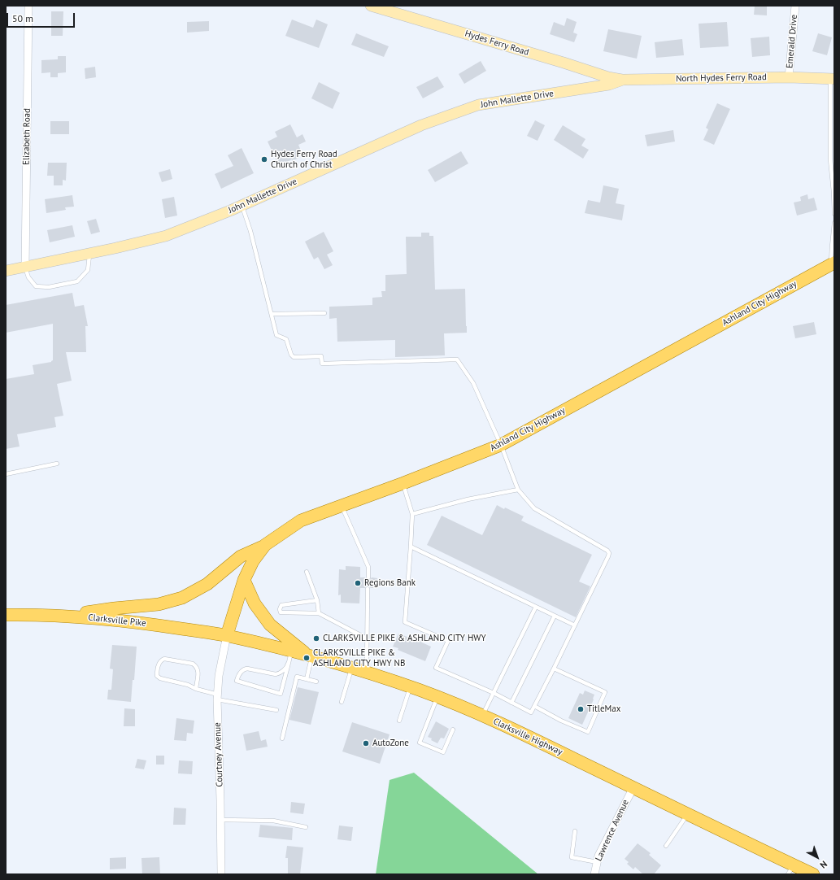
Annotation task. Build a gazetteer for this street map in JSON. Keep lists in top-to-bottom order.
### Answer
{
  "streets": {
    "main road": ["Ashland City Highway", "Clarksville Pike", "Clarksville Highway"],
    "street": [
      "Emerald Drive",
      "Hydes Ferry Road",
      "North Hydes Ferry Road",
      "John Mallette Drive",
      "Elizabeth Road",
      "Courtney Avenue",
      "Lawrence Avenue"
    ]
  },
  "crossings": [
    ["Emerald Drive", "North Hydes Ferry Road"],
    ["Hydes Ferry Road", "North Hydes Ferry Road"],
    ["Hydes Ferry Road", "John Mallette Drive"],
    ["North Hydes Ferry Road", "John Mallette Drive"],
    ["John Mallette Drive", "Elizabeth Road"],
    ["Ashland City Highway", "Clarksville Pike"],
    ["Ashland City Highway", "Clarksville Highway"],
    ["Ashland City Highway", "Courtney Avenue"],
    ["Clarksville Pike", "Clarksville Highway"],
    ["Clarksville Pike", "Courtney Avenue"],
    ["Clarksville Highway", "Courtney Avenue"],
    ["Clarksville Highway", "Lawrence Avenue"]
  ],
  "places": [
    "Hydes Ferry Road Church of Christ",
    "Regions Bank",
    "CLARKSVILLE PIKE & ASHLAND CITY HWY",
    "CLARKSVILLE PIKE & ASHLAND CITY HWY NB",
    "TitleMax",
    "AutoZone"
  ],
  "scale_bar": "50 m",
  "north": "bottom right"
}
